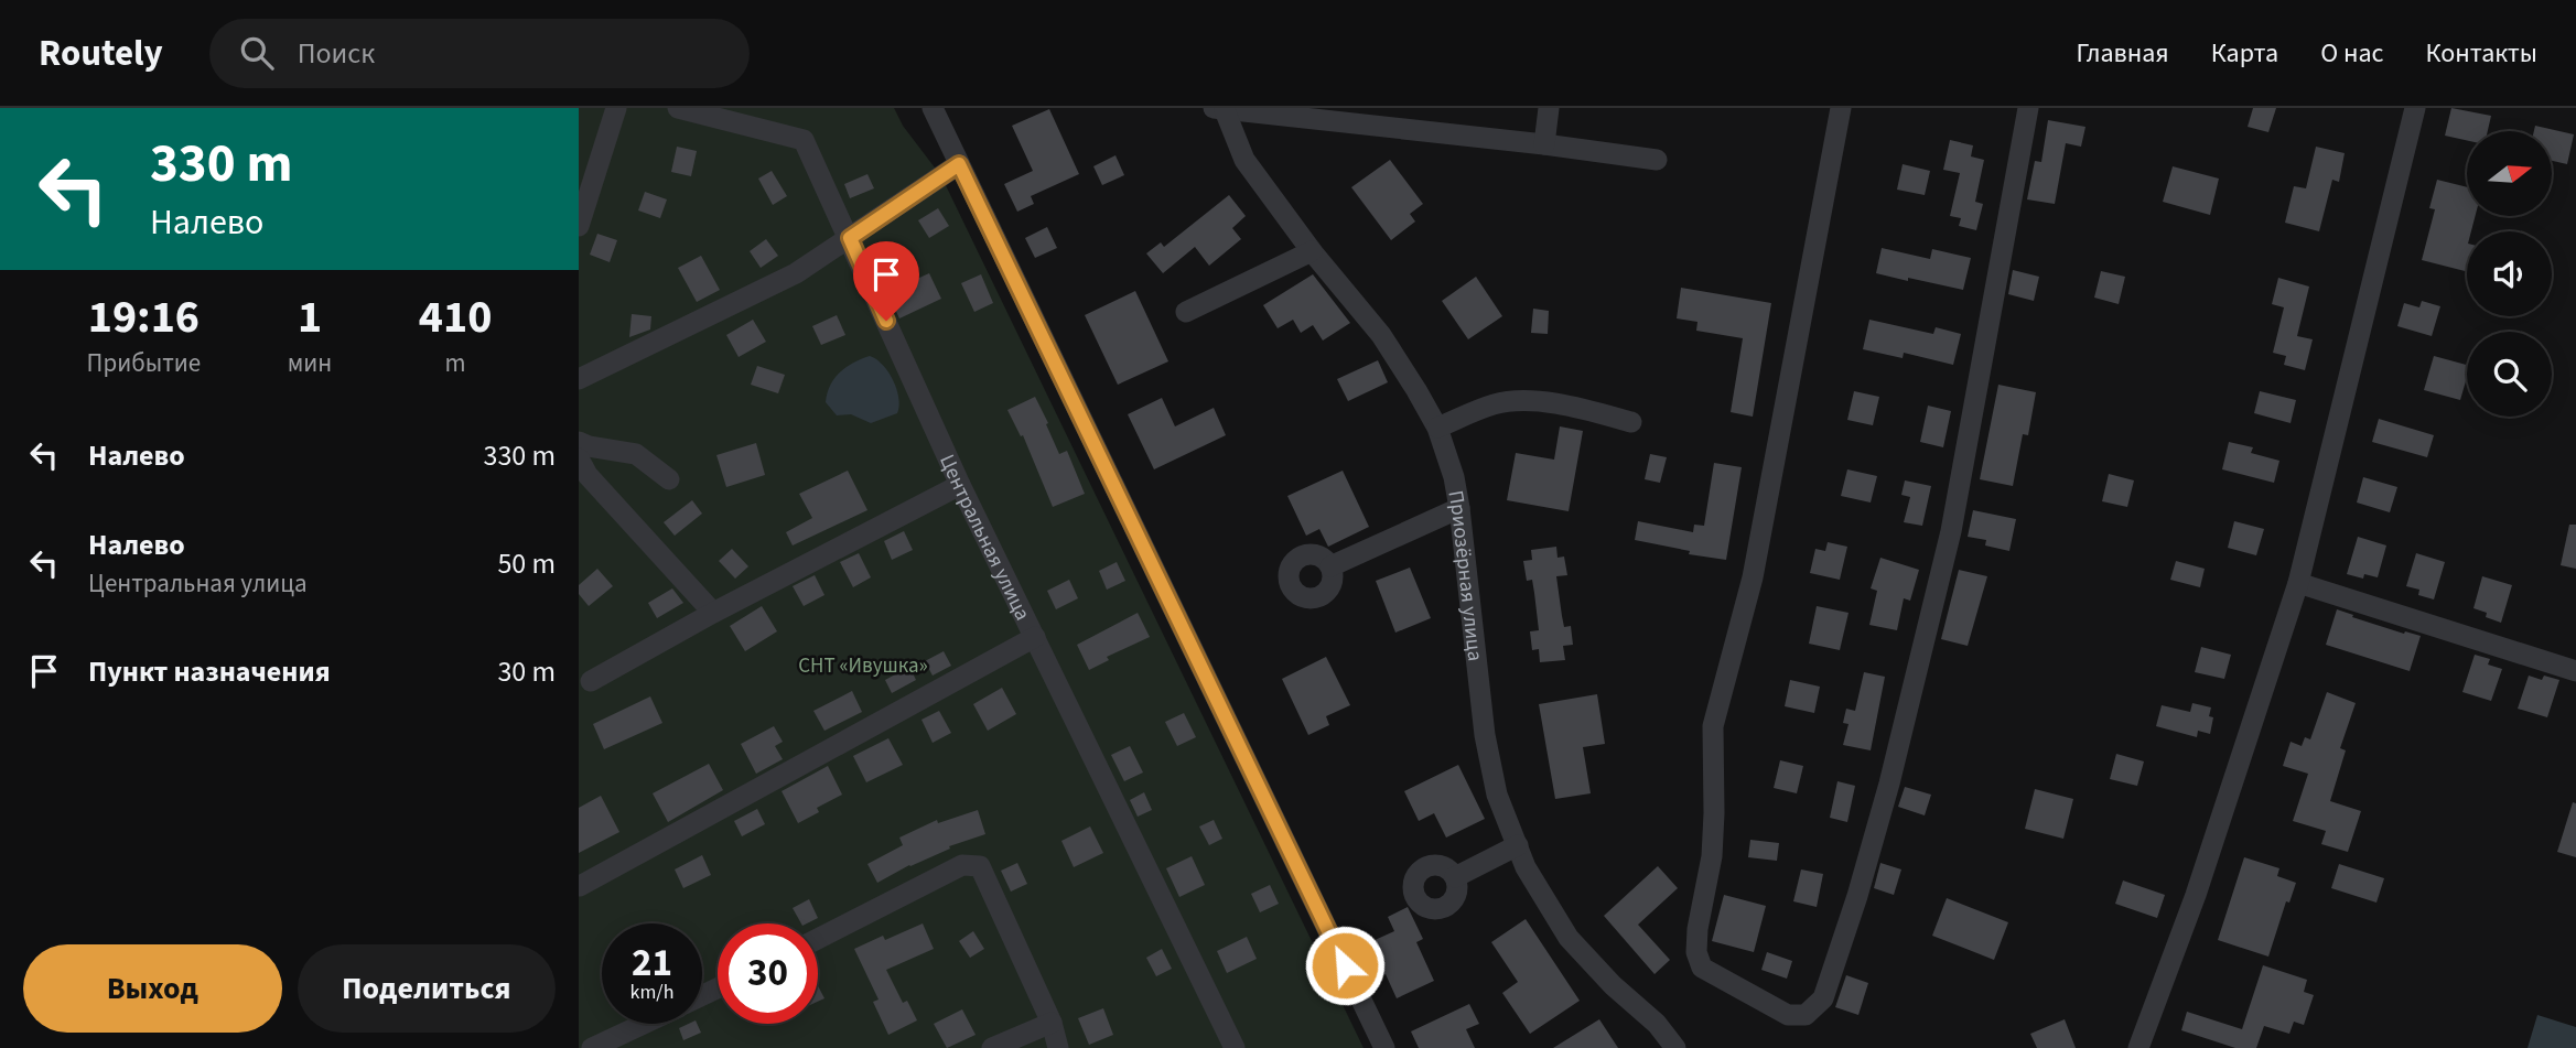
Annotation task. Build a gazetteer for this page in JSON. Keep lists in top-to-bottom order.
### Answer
{
  "streets": {
    "street": ["Центральная улица", "Приозёрная улица"]
  },
  "parks": ["СНТ «Ивушка»"],
  "north": "right",
  "page": {
    "header": "Routely",
    "search": "Поиск",
    "nav": [
      "Главная",
      "Карта",
      "О нас",
      "Контакты"
    ],
    "turn": ["330 m", "Налево"],
    "eta": [
      "19:16",
      "Прибытие",
      "1",
      "мин",
      "410",
      "m"
    ],
    "list": [
      {
        "name": "Налево",
        "value": "330 m"
      },
      {
        "name": "Налево",
        "note": "Центральная улица",
        "value": "50 m"
      },
      {
        "name": "Пункт назначения",
        "value": "30 m"
      }
    ],
    "speed": "21 km/h",
    "limit": "30",
    "buttons": ["Выход", "Поделиться"]
  }
}
